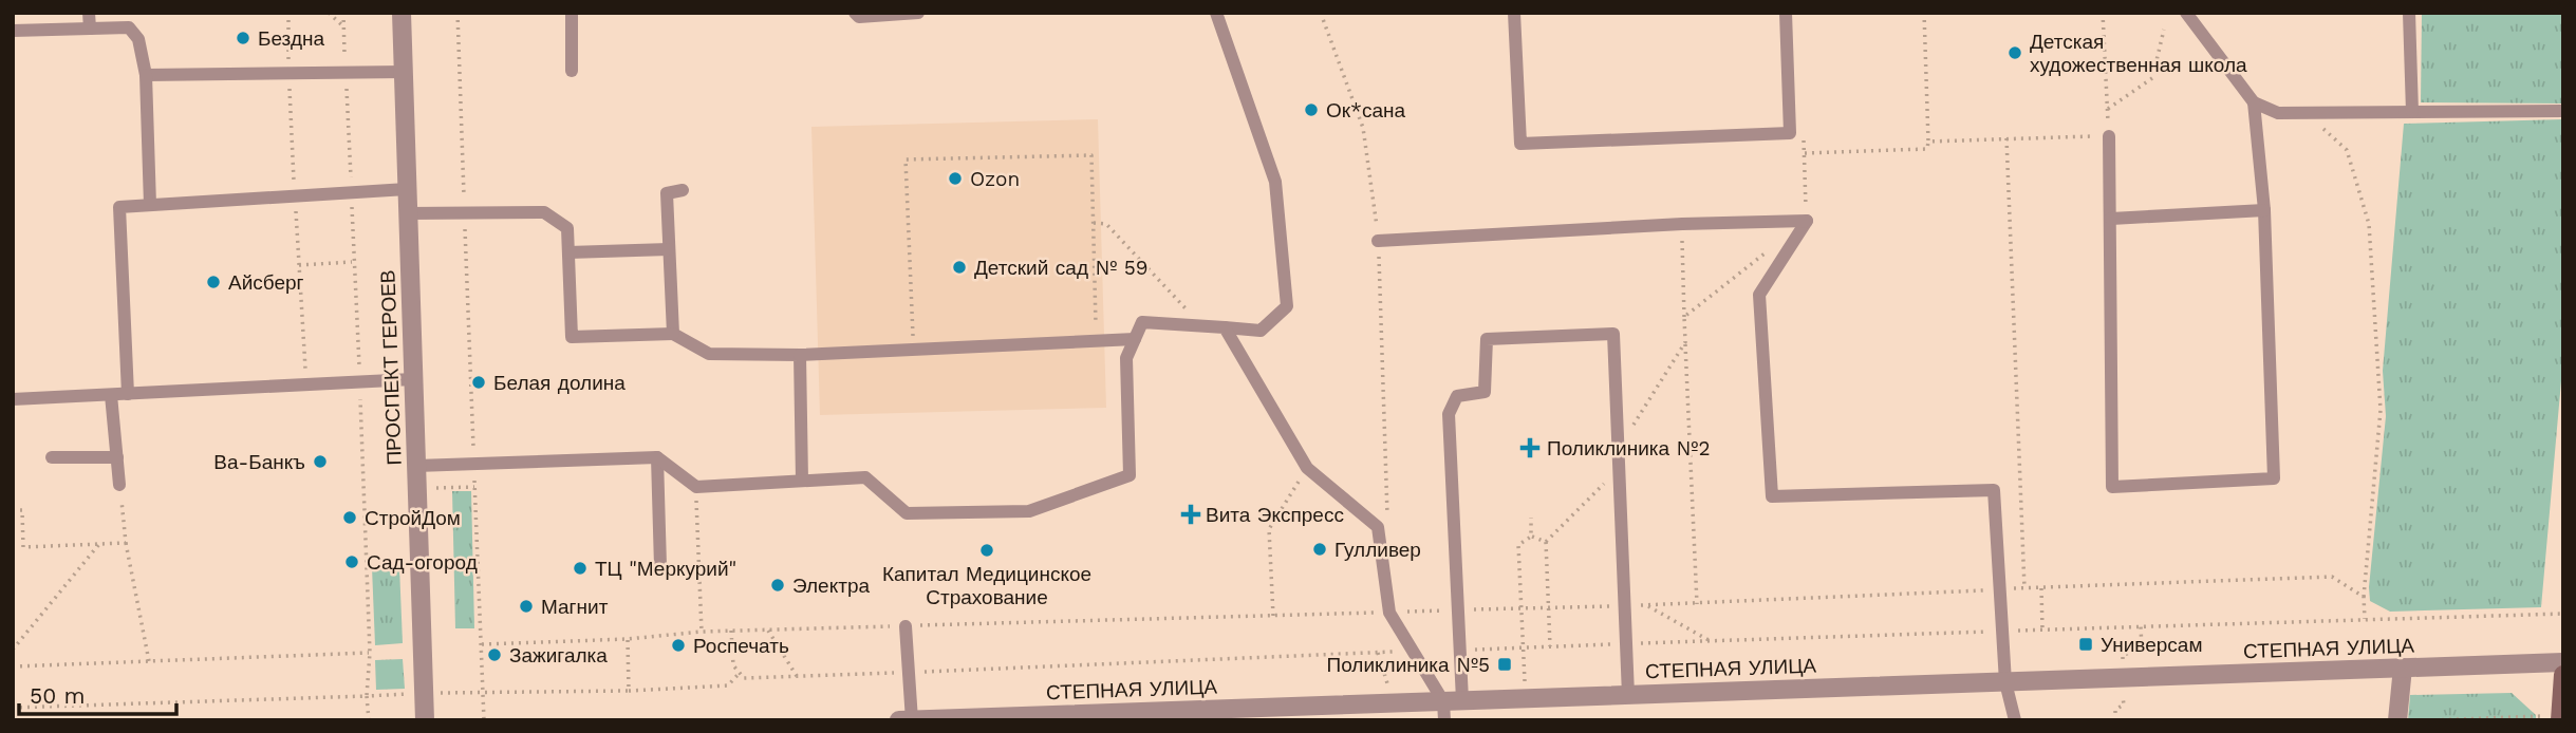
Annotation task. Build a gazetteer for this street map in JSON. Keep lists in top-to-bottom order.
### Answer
{
  "streets": {
    "street": ["ПРОСПЕКТ ГЕРОЕВ", "СТЕПНАЯ УЛИЦА"]
  },
  "places": {
    "other": [
      "Бездна",
      "Детская художественная школа",
      "Ок*сана",
      "Ozon",
      "Детский сад № 59",
      "Айсберг",
      "Белая долина",
      "Ва-Банкъ",
      "СтройДом",
      "Гулливер",
      "Капитал Медицинское Страхование",
      "Сад-огород",
      "ТЦ \"Меркурий\"",
      "Электра",
      "Магнит",
      "Роспечать",
      "Зажигалка"
    ],
    "health": ["Поликлиника №2", "Вита Экспресс"],
    "transit": ["Универсам", "Поликлиника №5"]
  },
  "scale_bar": "50 m"
}
